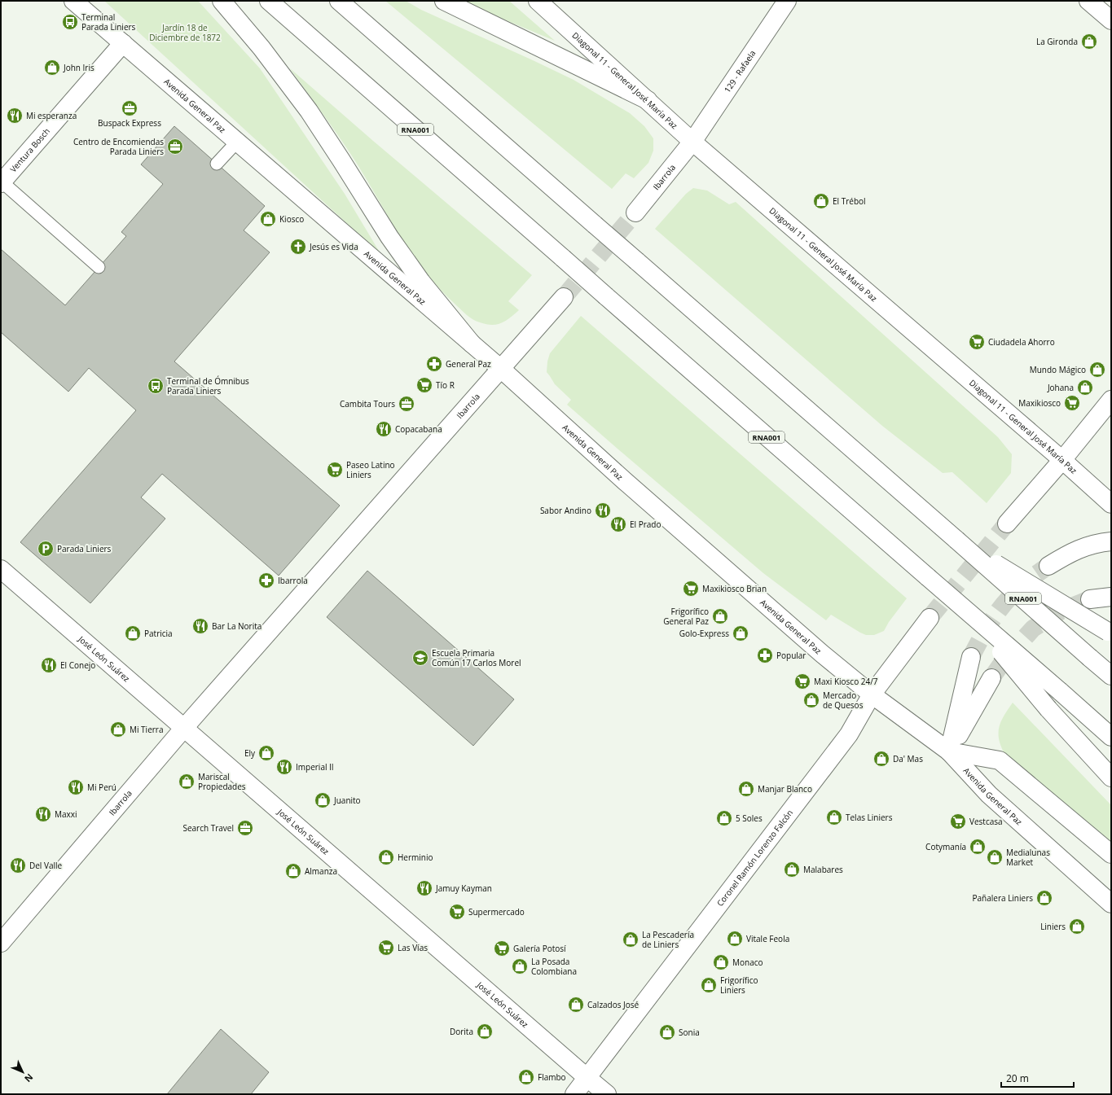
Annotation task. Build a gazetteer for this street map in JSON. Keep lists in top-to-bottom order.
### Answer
{
  "streets": {
    "main road": [
      "129 - Rafaela",
      "Diagonal 11 - General José María Paz",
      "Avenida General Paz",
      "RNA001",
      "Ventura Bosch",
      "Ibarrola",
      "José León Suárez",
      "Coronel Ramón Lorenzo Falcón"
    ]
  },
  "crossings": [
    ["129 - Rafaela", "Diagonal 11 - General José María Paz"],
    ["129 - Rafaela", "Ibarrola"],
    ["Diagonal 11 - General José María Paz", "Ibarrola"],
    ["Avenida General Paz", "Ventura Bosch"],
    ["Avenida General Paz", "Ibarrola"],
    ["Avenida General Paz", "Coronel Ramón Lorenzo Falcón"],
    ["Ibarrola", "José León Suárez"],
    ["José León Suárez", "Coronel Ramón Lorenzo Falcón"]
  ],
  "parks": ["Jardín 18 de Diciembre de 1872"],
  "places": {
    "bus stop": ["Terminal Parada Liniers", "Terminal de Ómnibus Parada Liniers"],
    "shop": [
      "La Gironda",
      "John Iris",
      "El Trébol",
      "Kiosco",
      "Mundo Mágico",
      "Johana",
      "Frigorífico General Paz",
      "Patricia",
      "Golo-Express",
      "Mercado de Quesos",
      "Mi Tierra",
      "Ely",
      "Da' Mas",
      "Mariscal Propiedades",
      "Manjar Blanco",
      "Juanito",
      "Telas Liniers",
      "5 Soles",
      "Cotymanía",
      "Herminio",
      "Medialunas Market",
      "Malabares",
      "Almanza",
      "Pañalera Liniers",
      "Liniers",
      "Vitale Feola",
      "La Pescadería de Liniers",
      "Monaco",
      "La Posada Colombiana",
      "Frigorífico Liniers",
      "Calzados José",
      "Dorita",
      "Sonia",
      "Flambo"
    ],
    "office": [
      "Buspack Express",
      "Centro de Encomiendas Parada Liniers",
      "Cambita Tours",
      "Search Travel"
    ],
    "restaurant": [
      "Mi esperanza",
      "Copacabana",
      "Sabor Andino",
      "El Prado",
      "Bar La Norita",
      "El Conejo",
      "Imperial II",
      "Mi Perú",
      "Maxxi",
      "Del Valle",
      "Jamuy Kayman"
    ],
    "church": ["Jesús es Vida"],
    "supermarket": [
      "Ciudadela Ahorro",
      "Tío R",
      "Maxikiosco",
      "Paseo Latino Liniers",
      "Maxikiosco Brian",
      "Maxi Kiosco 24/7",
      "Vestcasa",
      "Supermercado",
      "Las Vías",
      "Galería Potosí"
    ],
    "pharmacy": ["General Paz", "Ibarrola", "Popular"],
    "parking": ["Parada Liniers"],
    "school or university": ["Escuela Primaria Común 17 Carlos Morel"]
  },
  "scale_bar": "20 m",
  "north": "bottom right"
}
